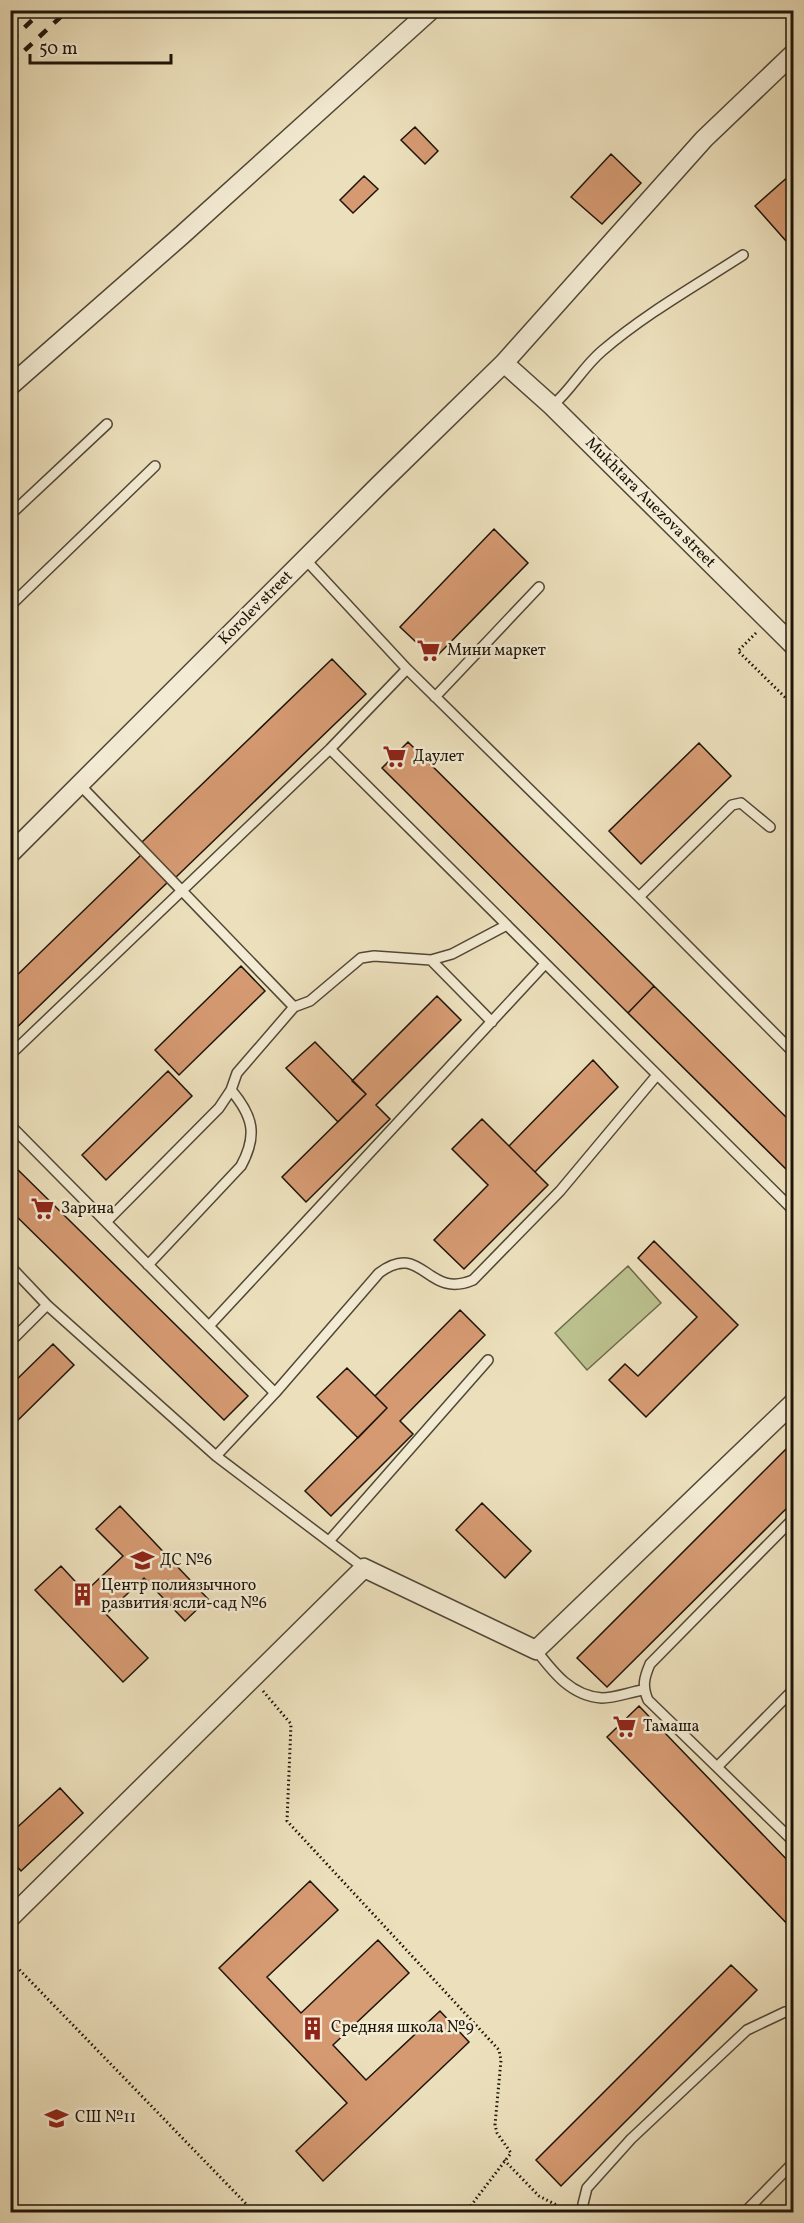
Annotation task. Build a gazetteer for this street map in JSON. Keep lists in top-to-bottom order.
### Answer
{
  "streets": {
    "street": ["Mukhtara Auezova street", "Korolev street"]
  },
  "crossings": [
    ["Mukhtara Auezova street", "Korolev street"]
  ],
  "places": {
    "supermarket": [
      "Мини маркет",
      "Даулет",
      "Зарина",
      "Тамаша"
    ],
    "school or university": ["ДС №6", "СШ №11"],
    "building": ["Центр полиязычного развития ясли-сад №6", "Средняя школа №9"]
  },
  "scale_bar": "50 m"
}
